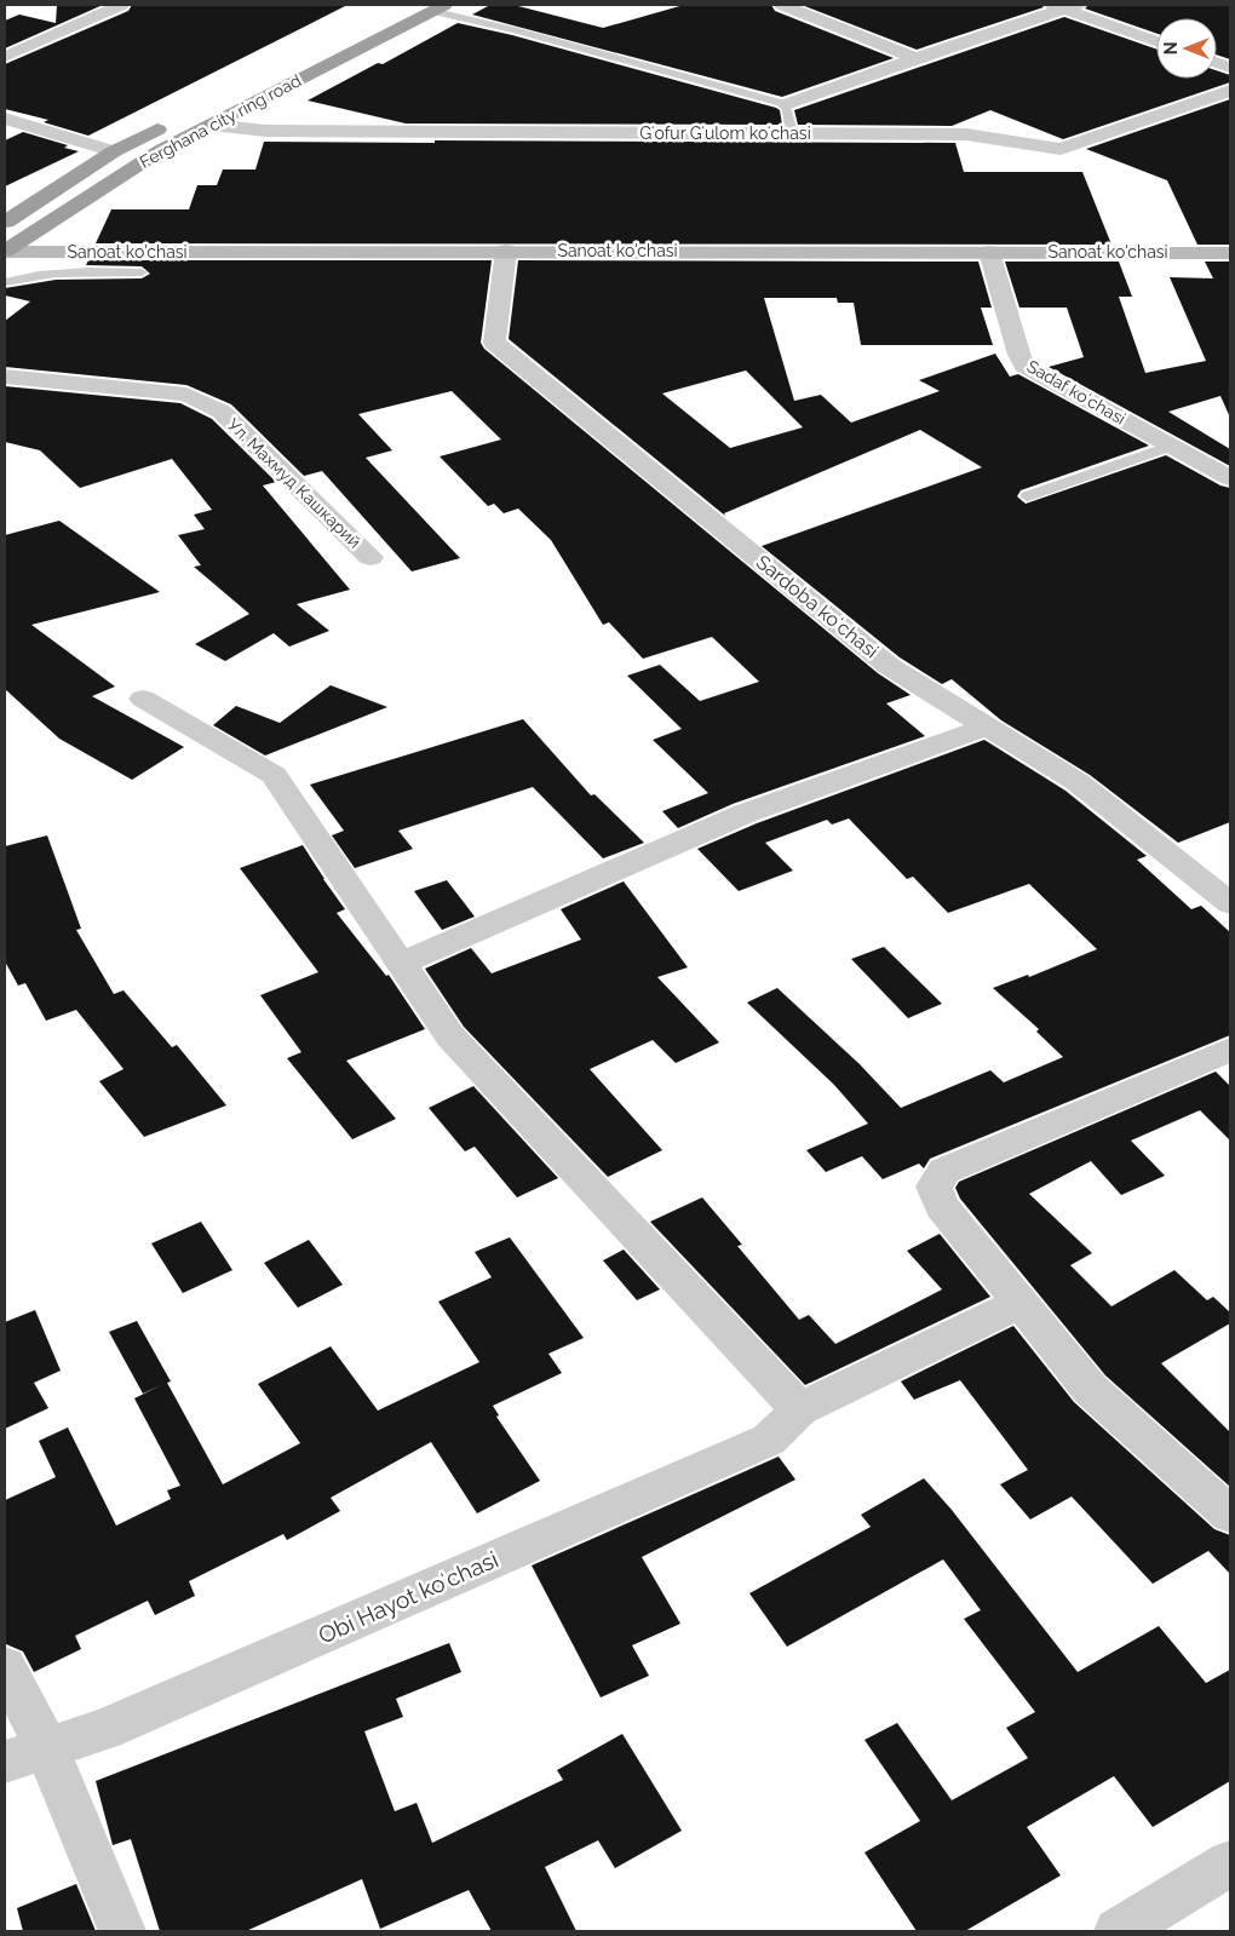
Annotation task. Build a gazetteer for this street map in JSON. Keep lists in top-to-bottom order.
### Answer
{
  "streets": {
    "highway": ["Ferghana city ring road"],
    "main road": ["Sanoat ko'chasi"],
    "street": [
      "Gʻofur Gʻulom koʻchasi",
      "Sadaf koʻchasi",
      "Ул. Махмуд Кашкарий",
      "Sardoba koʻchasi",
      "Obi Hayot koʻchasi"
    ]
  },
  "crossings": [
    ["Ferghana city ring road", "Gʻofur Gʻulom koʻchasi"],
    ["Ferghana city ring road", "Sanoat ko'chasi"],
    ["Sanoat ko'chasi", "Sadaf koʻchasi"],
    ["Sanoat ko'chasi", "Sardoba koʻchasi"]
  ],
  "north": "left"
}
